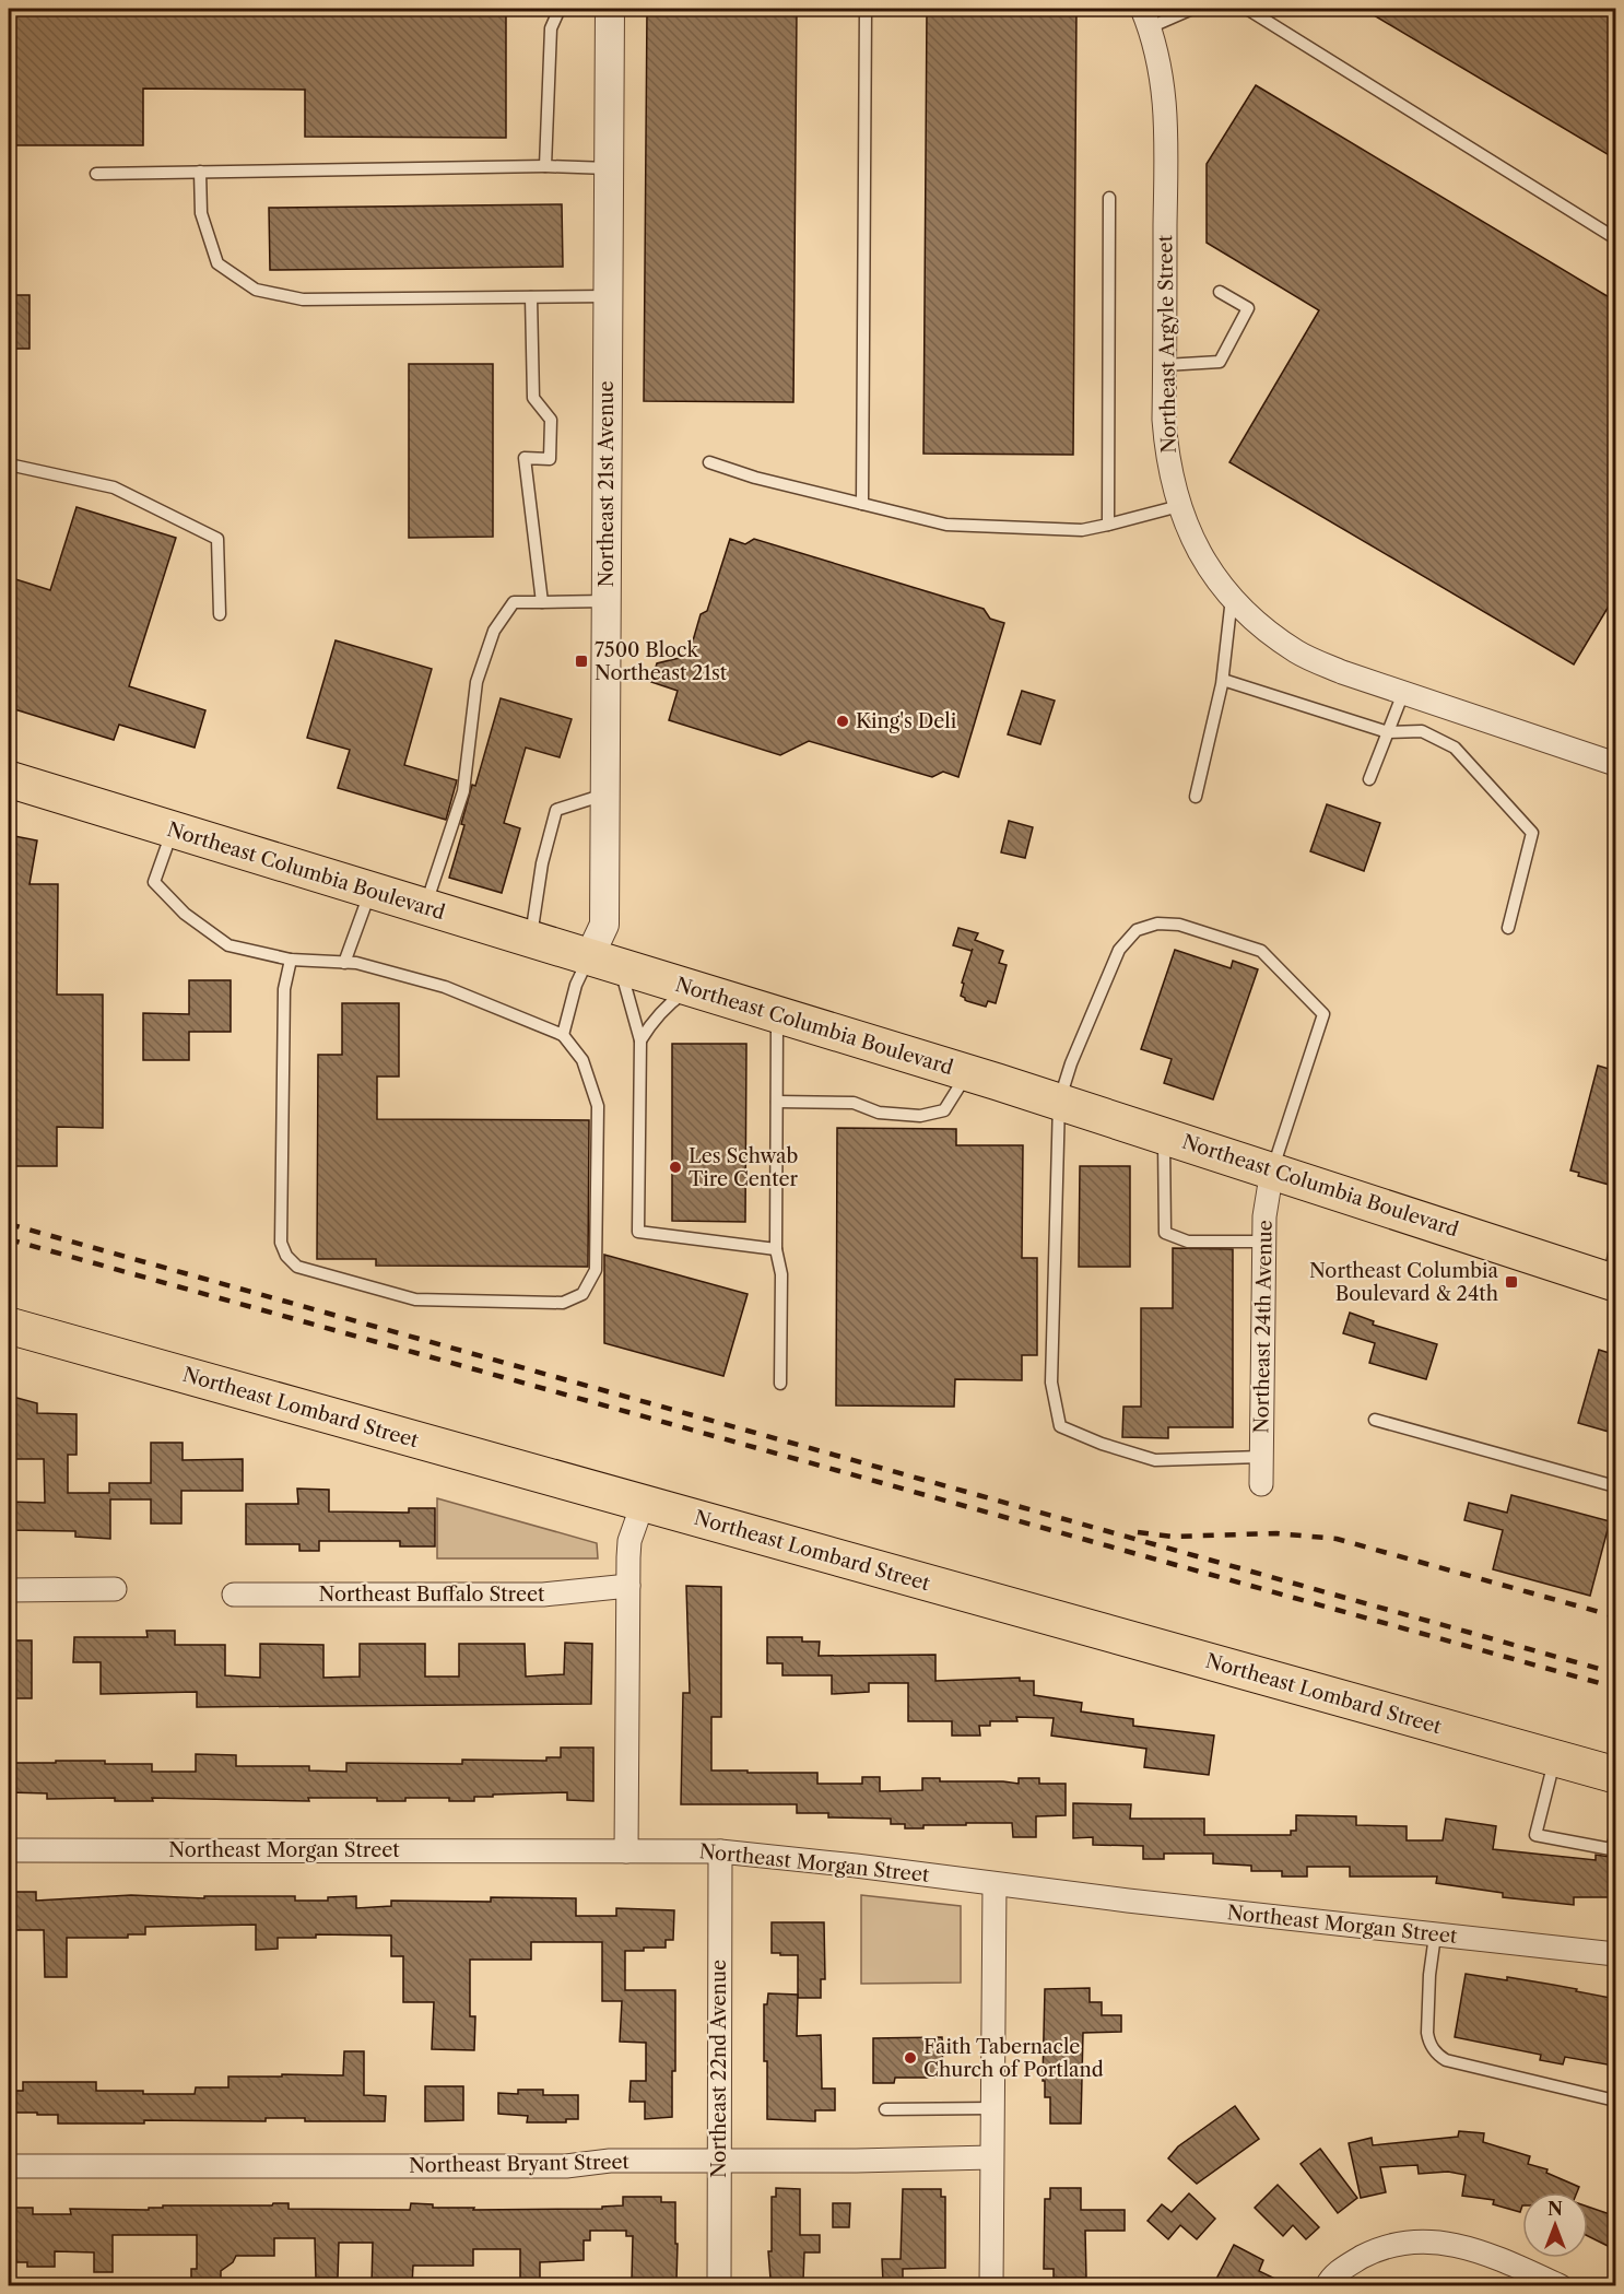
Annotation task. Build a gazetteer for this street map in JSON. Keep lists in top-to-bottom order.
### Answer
{
  "streets": {
    "main road": ["Northeast Columbia Boulevard", "Northeast Lombard Street"],
    "street": [
      "Northeast Argyle Street",
      "Northeast 21st Avenue",
      "Northeast 24th Avenue",
      "Northeast Buffalo Street",
      "Northeast Morgan Street",
      "Northeast 22nd Avenue",
      "Northeast Bryant Street"
    ]
  },
  "crossings": [
    ["Northeast 21st Avenue", "Northeast Columbia Boulevard"],
    ["Northeast Columbia Boulevard", "Northeast 24th Avenue"],
    ["Northeast Morgan Street", "Northeast 22nd Avenue"],
    ["Northeast 22nd Avenue", "Northeast Bryant Street"]
  ],
  "places": {
    "transit": ["7500 Block Northeast 21st", "Northeast Columbia Boulevard & 24th"],
    "other": ["King's Deli", "Les Schwab Tire Center", "Faith Tabernacle Church of Portland"]
  },
  "north": "top"
}
